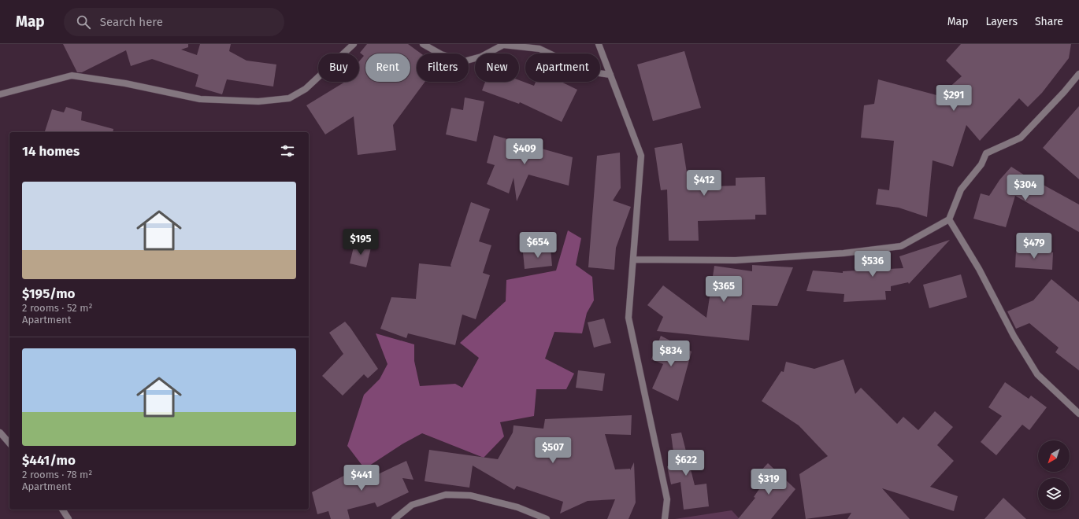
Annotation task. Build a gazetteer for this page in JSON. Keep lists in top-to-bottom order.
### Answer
{
  "north": "bottom left",
  "page": {
    "header": "Map",
    "search": "Search here",
    "nav": ["Map", "Layers", "Share"],
    "chip": [
      "Buy",
      "Rent",
      "Filters",
      "New",
      "Apartment"
    ],
    "price": [
      "$291",
      "$409",
      "$412",
      "$304",
      "$195",
      "$654",
      "$479",
      "$536",
      "$365",
      "$834",
      "$507",
      "$622",
      "$441",
      "$319"
    ],
    "heading": "14 homes",
    "list": [
      {
        "name": "$195/mo",
        "note": "2 rooms · 52 m² · Apartment"
      },
      {
        "name": "$441/mo",
        "note": "2 rooms · 78 m² · Apartment"
      }
    ]
  }
}
